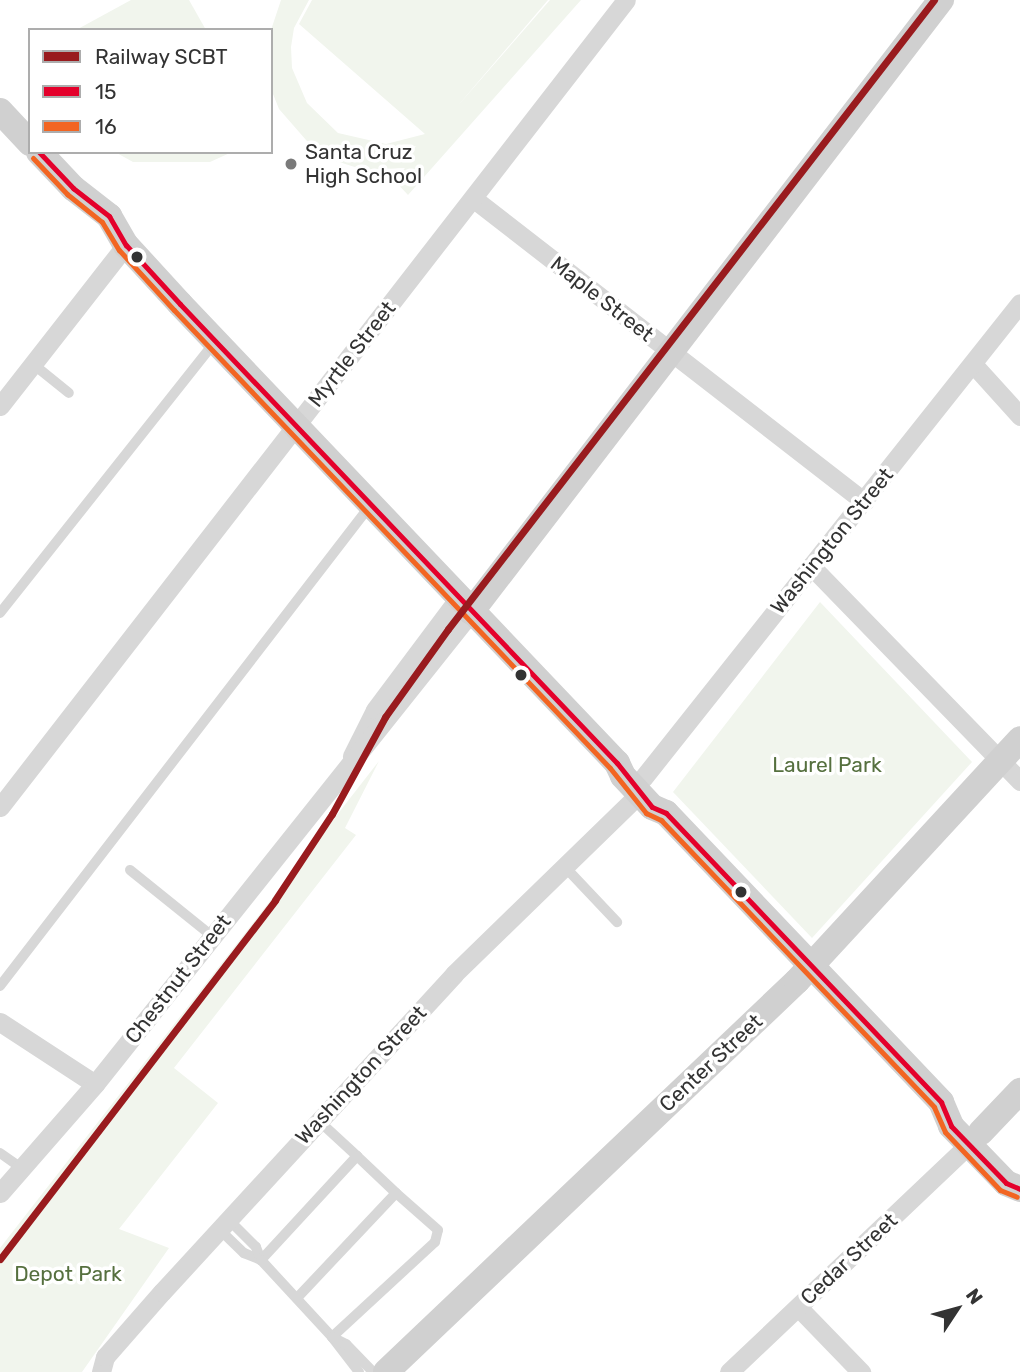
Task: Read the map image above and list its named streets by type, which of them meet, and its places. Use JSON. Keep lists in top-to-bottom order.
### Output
{
  "streets": {
    "main road": ["Chestnut Street", "Center Street", "Cedar Street"],
    "street": ["Maple Street", "Myrtle Street", "Washington Street"]
  },
  "crossings": [
    ["Maple Street", "Myrtle Street"],
    ["Maple Street", "Washington Street"],
    ["Maple Street", "Chestnut Street"]
  ],
  "parks": ["Laurel Park", "Depot Park"],
  "places": ["Santa Cruz High School"],
  "lines": ["rail line SCBT", "transit line 15", "transit line 16"],
  "legend": ["Railway SCBT", "15", "16"],
  "north": "top right"
}
